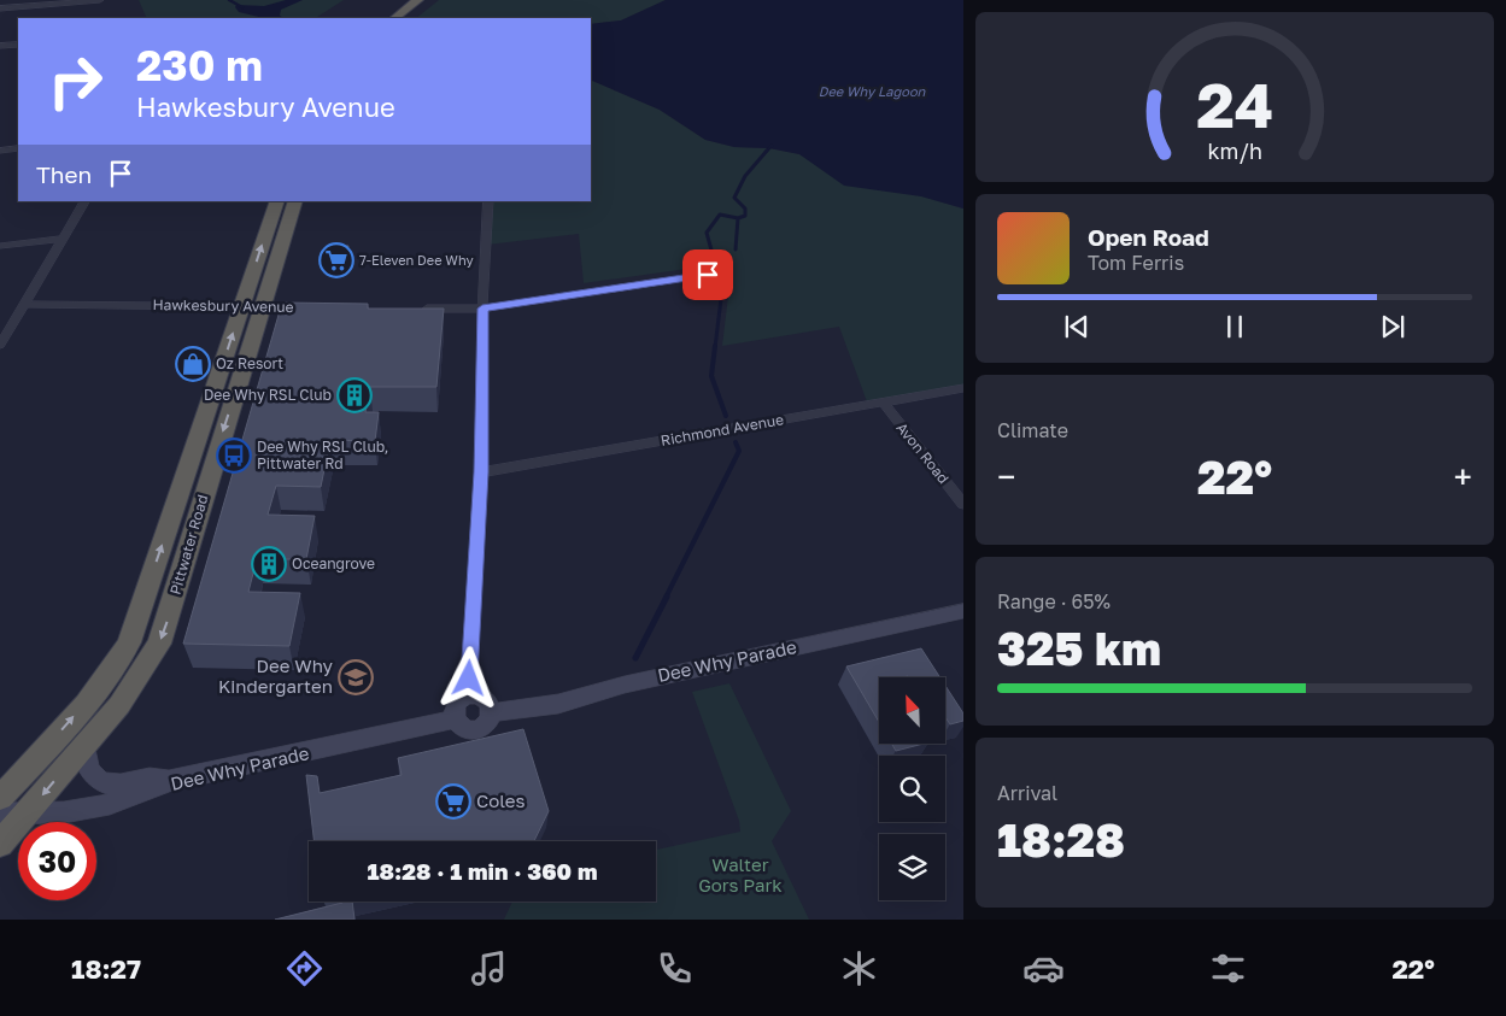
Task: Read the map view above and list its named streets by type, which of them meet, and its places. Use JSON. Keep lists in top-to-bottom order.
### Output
{
  "streets": {
    "highway": ["Pittwater Road"],
    "main road": ["Dee Why Parade"],
    "street": ["Hawkesbury Avenue", "Richmond Avenue", "Avon Road"]
  },
  "crossings": [
    ["Hawkesbury Avenue", "Pittwater Road"],
    ["Richmond Avenue", "Avon Road"],
    ["Pittwater Road", "Dee Why Parade"]
  ],
  "water": ["Dee Why Lagoon"],
  "parks": ["Walter Gors Park"],
  "places": {
    "supermarket": ["7-Eleven Dee Why", "Coles"],
    "shop": ["Oz Resort"],
    "building": ["Dee Why RSL Club", "Oceangrove"],
    "bus stop": ["Dee Why RSL Club, Pittwater Rd"],
    "school or university": ["Dee Why Kindergarten"]
  },
  "north": "top left",
  "page": {
    "turn": ["230 m", "Hawkesbury Avenue"],
    "then": "Then",
    "song": ["Open Road", "Tom Ferris"],
    "tile": [
      "Climate",
      ["Range · 65%", "325 km"],
      ["Arrival", "18:28"]
    ],
    "heat": ["−", "22°", "+"],
    "limit": "30",
    "trip": "18:28 · 1 min · 360 m",
    "tabs": ["18:27", "22°"],
    "gauge": ["24", "km/h"]
  }
}
